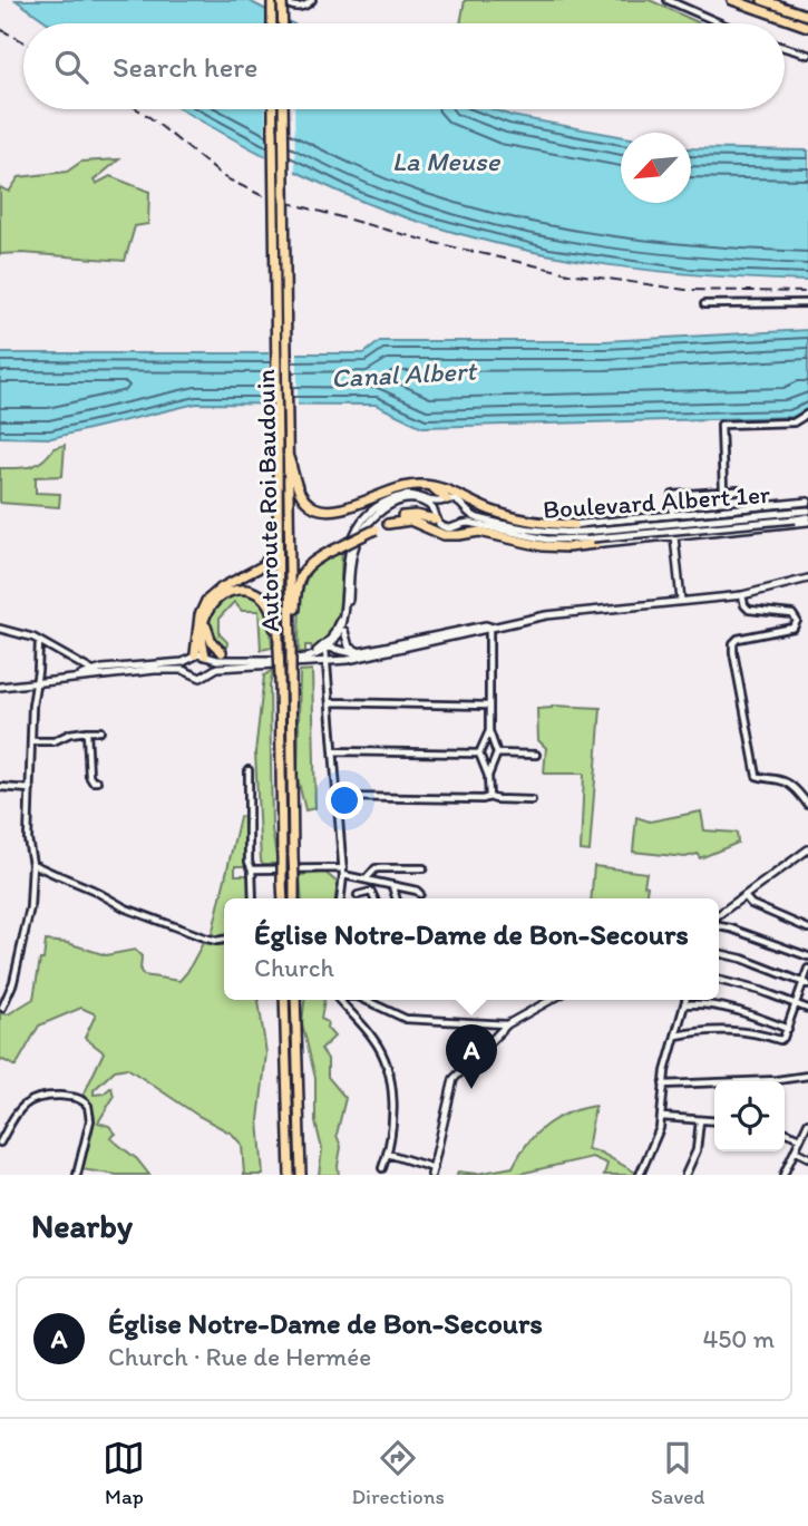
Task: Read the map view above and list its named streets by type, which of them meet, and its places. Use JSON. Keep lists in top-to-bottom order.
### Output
{
  "streets": {
    "highway": ["Autoroute Roi Baudouin"],
    "main road": ["Boulevard Albert 1er"]
  },
  "water": ["La Meuse", "Canal Albert"],
  "north": "bottom left",
  "page": {
    "search": "Search here",
    "popup": ["Église Notre-Dame de Bon-Secours", "Church"],
    "pins": "A",
    "heading": "Nearby",
    "list": [
      {
        "mark": "A",
        "name": "Église Notre-Dame de Bon-Secours",
        "note": "Church · Rue de Hermée",
        "value": "450 m"
      }
    ],
    "nav": ["Map", "Directions", "Saved"]
  }
}
